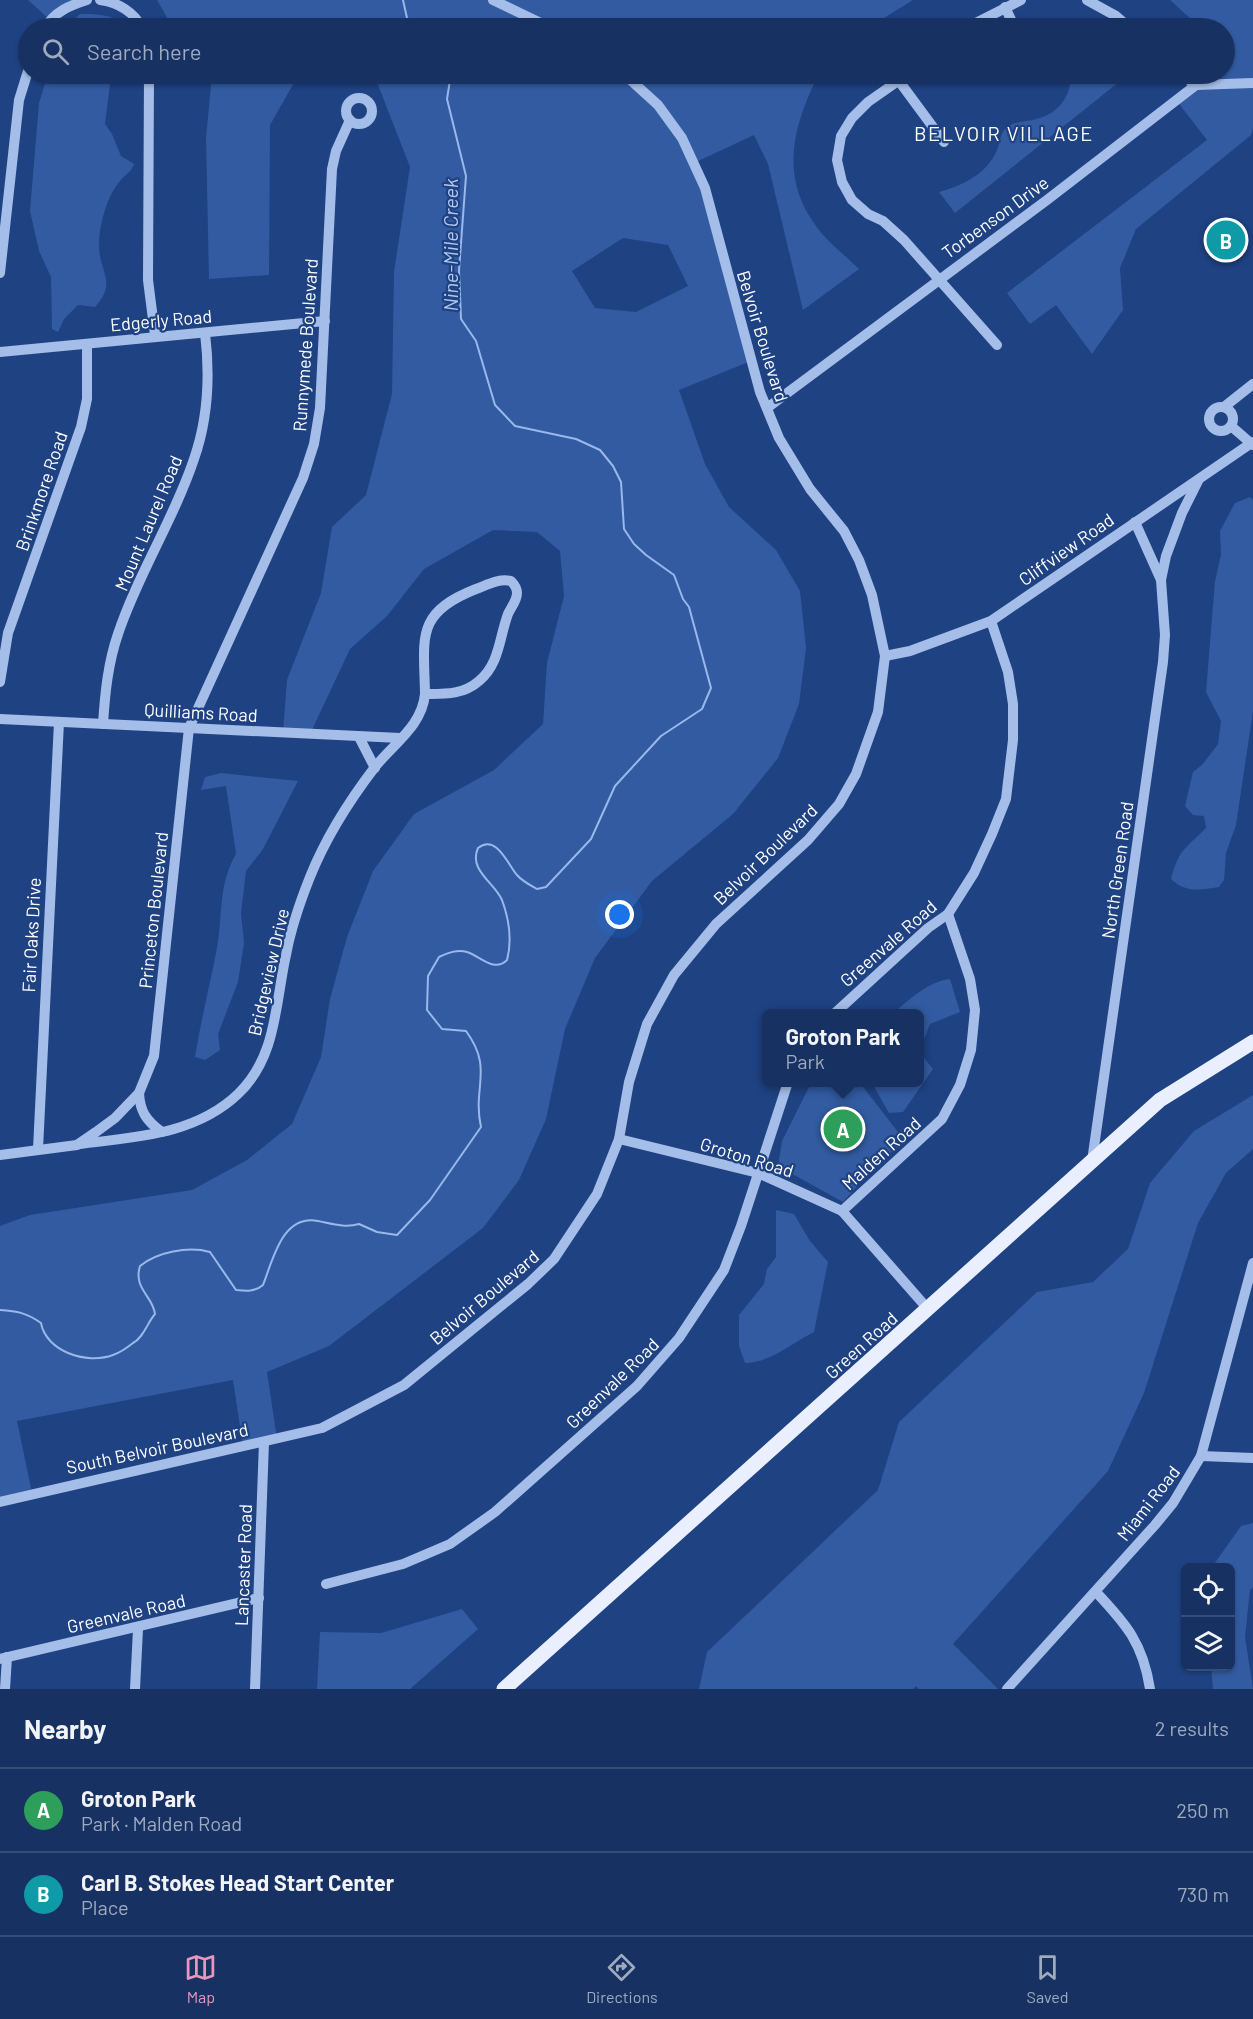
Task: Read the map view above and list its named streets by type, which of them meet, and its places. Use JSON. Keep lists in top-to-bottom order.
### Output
{
  "streets": {
    "main road": ["Green Road"],
    "street": [
      "Torbenson Drive",
      "Edgerly Road",
      "Belvoir Boulevard",
      "Runnymede Boulevard",
      "Brinkmore Road",
      "Mount Laurel Road",
      "Cliffview Road",
      "Quilliams Road",
      "North Green Road",
      "Princeton Boulevard",
      "Fair Oaks Drive",
      "Greenvale Road",
      "Bridgeview Drive",
      "Malden Road",
      "Groton Road",
      "South Belvoir Boulevard",
      "Miami Road",
      "Lancaster Road"
    ]
  },
  "crossings": [
    ["Torbenson Drive", "Belvoir Boulevard"],
    ["Edgerly Road", "Runnymede Boulevard"],
    ["Edgerly Road", "Brinkmore Road"],
    ["Edgerly Road", "Mount Laurel Road"],
    ["Belvoir Boulevard", "Cliffview Road"],
    ["Belvoir Boulevard", "Groton Road"],
    ["Belvoir Boulevard", "South Belvoir Boulevard"],
    ["Runnymede Boulevard", "Quilliams Road"],
    ["Runnymede Boulevard", "Princeton Boulevard"],
    ["Mount Laurel Road", "Quilliams Road"],
    ["Cliffview Road", "North Green Road"],
    ["Cliffview Road", "Greenvale Road"],
    ["Quilliams Road", "Princeton Boulevard"],
    ["Quilliams Road", "Fair Oaks Drive"],
    ["Quilliams Road", "Bridgeview Drive"],
    ["North Green Road", "Green Road"],
    ["Princeton Boulevard", "Fair Oaks Drive"],
    ["Princeton Boulevard", "Bridgeview Drive"],
    ["Greenvale Road", "Malden Road"],
    ["Greenvale Road", "Groton Road"],
    ["Greenvale Road", "Lancaster Road"],
    ["Malden Road", "Groton Road"],
    ["Groton Road", "Green Road"],
    ["South Belvoir Boulevard", "Lancaster Road"]
  ],
  "districts": ["BELVOIR VILLAGE"],
  "water": ["Nine-Mile Creek"],
  "page": {
    "search": "Search here",
    "pins": ["B", "A"],
    "popup": ["Groton Park", "Park"],
    "heading": ["Nearby", "2 results"],
    "list": [
      {
        "mark": "A",
        "name": "Groton Park",
        "note": "Park · Malden Road",
        "value": "250 m"
      },
      {
        "mark": "B",
        "name": "Carl B. Stokes Head Start Center",
        "note": "Place",
        "value": "730 m"
      }
    ],
    "nav": ["Map", "Directions", "Saved"]
  }
}
